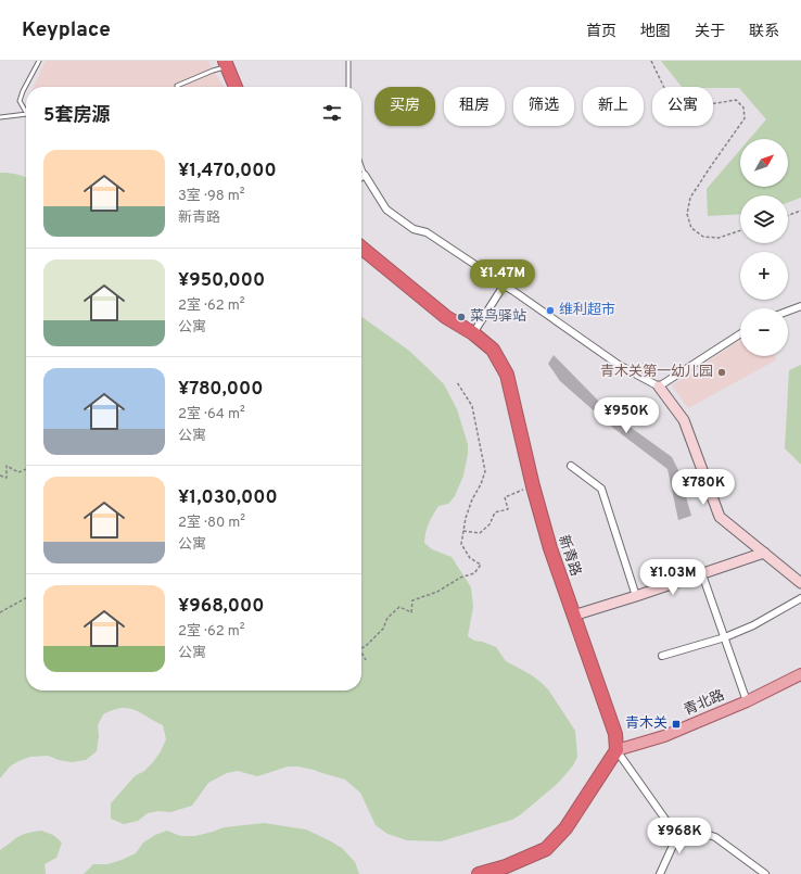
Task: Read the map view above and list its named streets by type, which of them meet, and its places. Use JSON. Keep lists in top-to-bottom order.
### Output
{
  "streets": {
    "highway": ["新青路"],
    "main road": ["青北路"]
  },
  "crossings": [
    ["新青路", "青北路"]
  ],
  "places": {
    "other": ["维利超市", "菜鸟驿站", "青木关第一幼儿园"],
    "transit": ["青木关"]
  },
  "north": "top right",
  "page": {
    "header": "Keyplace",
    "nav": [
      "首页",
      "地图",
      "关于",
      "联系"
    ],
    "chip": [
      "买房",
      "租房",
      "筛选",
      "新上",
      "公寓"
    ],
    "heading": "5套房源",
    "map_buttons": ["+", "−"],
    "list": [
      {
        "name": "¥1,470,000",
        "note": "3室 · 98 m² · 新青路"
      },
      {
        "name": "¥950,000",
        "note": "2室 · 62 m² · 公寓"
      },
      {
        "name": "¥780,000",
        "note": "2室 · 64 m² · 公寓"
      },
      {
        "name": "¥1,030,000",
        "note": "2室 · 80 m² · 公寓"
      },
      {
        "name": "¥968,000",
        "note": "2室 · 62 m² · 公寓"
      }
    ],
    "price": [
      "¥1.47M",
      "¥950K",
      "¥780K",
      "¥1.03M",
      "¥968K"
    ]
  }
}
